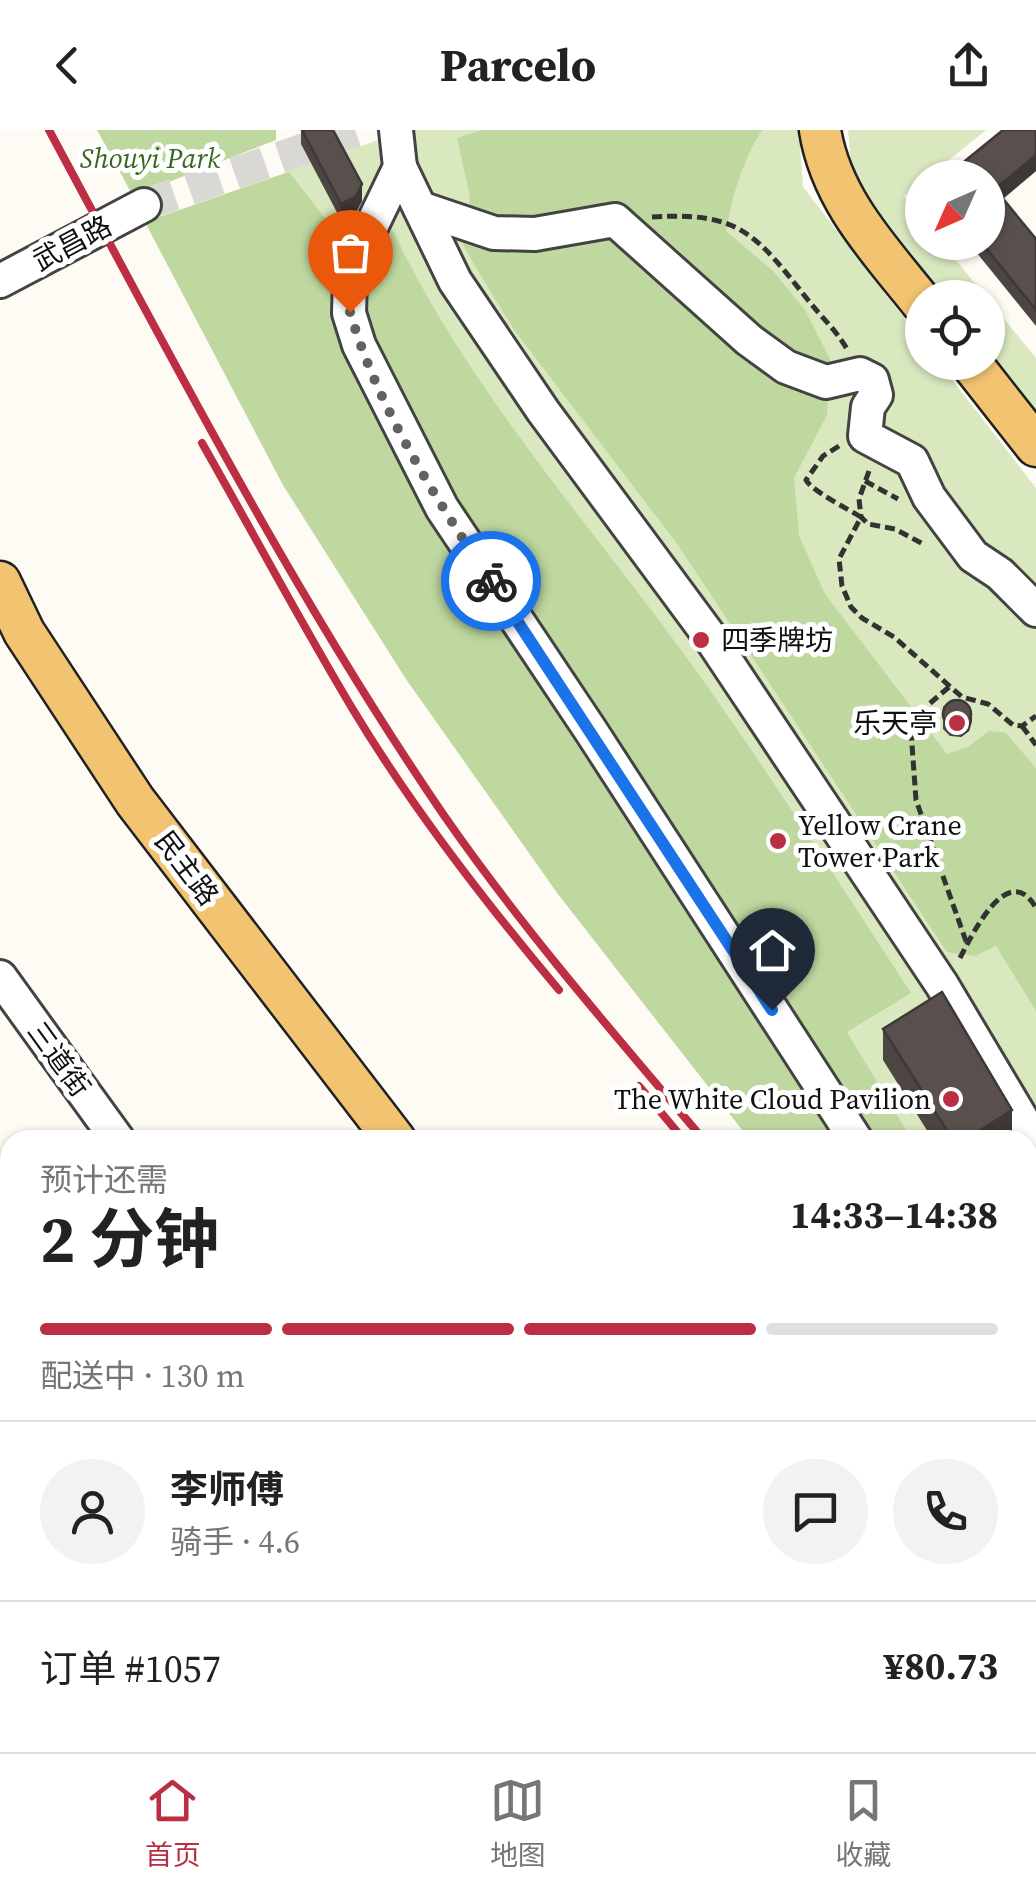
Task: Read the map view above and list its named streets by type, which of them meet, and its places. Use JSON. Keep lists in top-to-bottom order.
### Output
{
  "streets": {
    "main road": ["民主路"],
    "street": ["武昌路", "三道街"]
  },
  "parks": ["Shouyi Park"],
  "places": [
    "四季牌坊",
    "乐天亭",
    "Yellow Crane Tower Park",
    "The White Cloud Pavilion"
  ],
  "north": "bottom left",
  "page": {
    "header": "Parcelo",
    "heading": ["2 分钟", "预计还需", "14:33–14:38"],
    "panel": [
      "李师傅",
      "骑手 · 4.6",
      "订单 #1057",
      "¥80.73"
    ],
    "bar": "配送中 · 130 m",
    "tabs": ["首页", "地图", "收藏"]
  }
}
